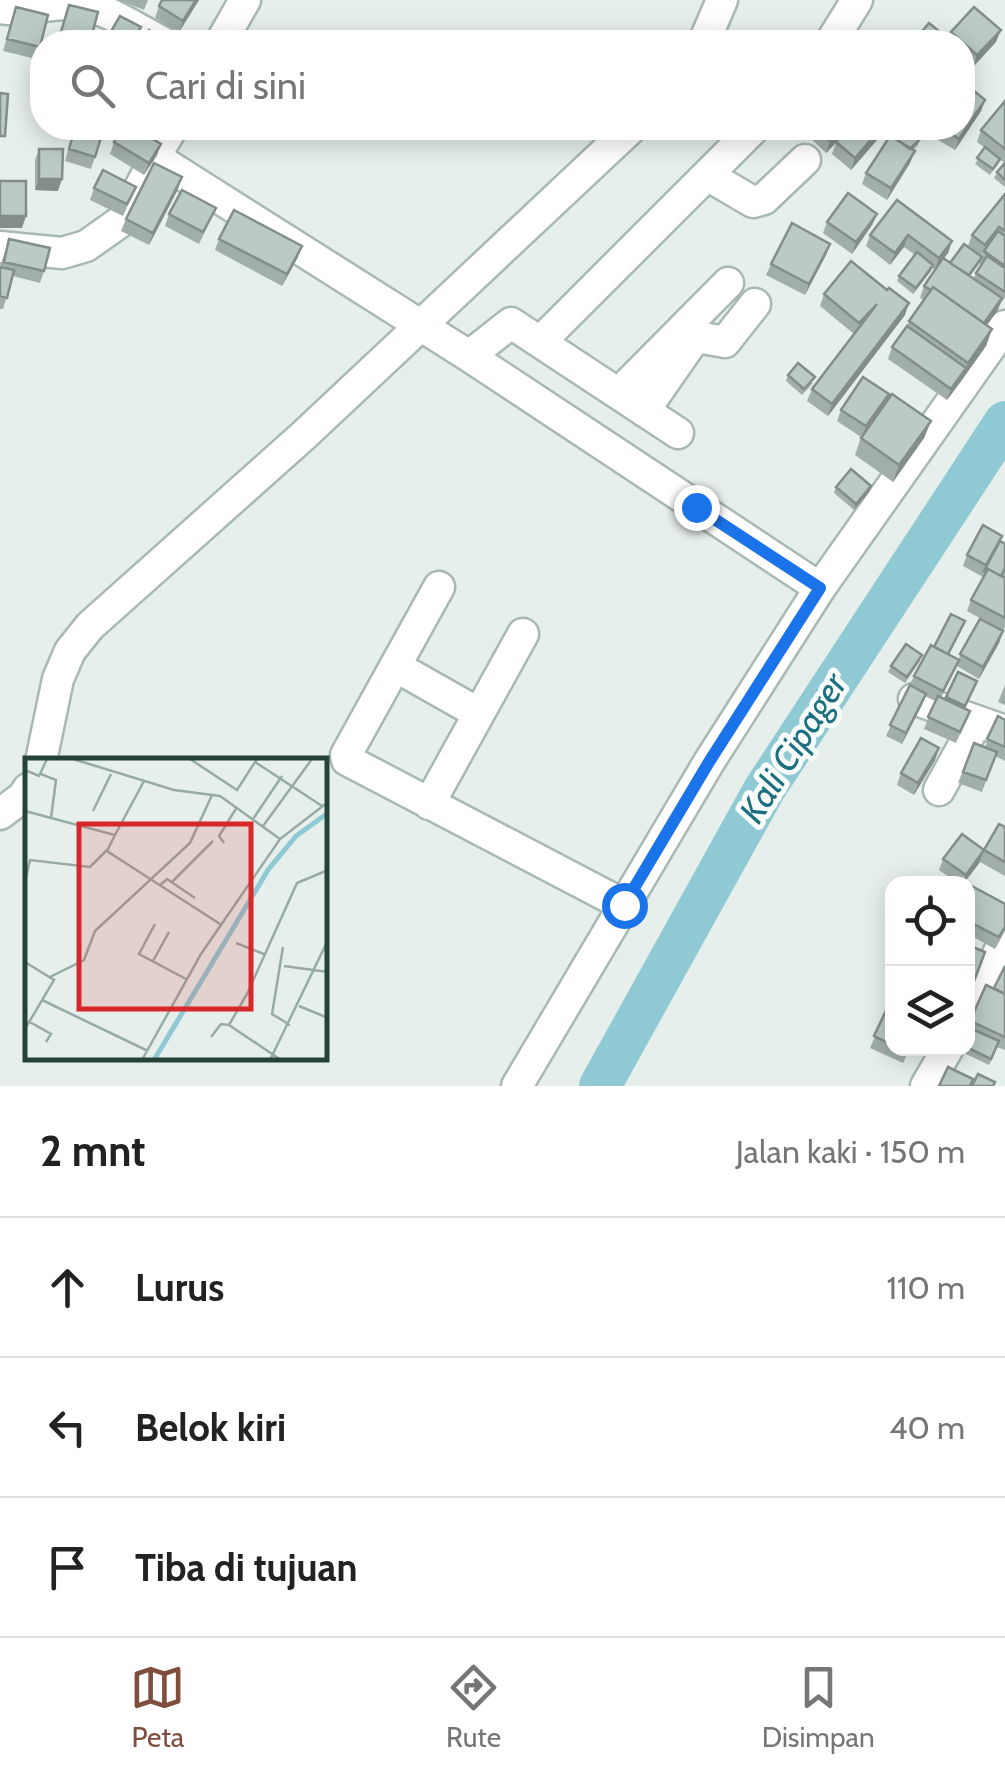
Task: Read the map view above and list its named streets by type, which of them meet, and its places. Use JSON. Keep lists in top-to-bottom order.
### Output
{
  "water": ["Kali Cipager"],
  "page": {
    "search": "Cari di sini",
    "heading": ["2 mnt", "Jalan kaki · 150 m"],
    "list": [
      ["Lurus", "110 m"],
      ["Belok kiri", "40 m"],
      "Tiba di tujuan"
    ],
    "nav": ["Peta", "Rute", "Disimpan"]
  }
}
